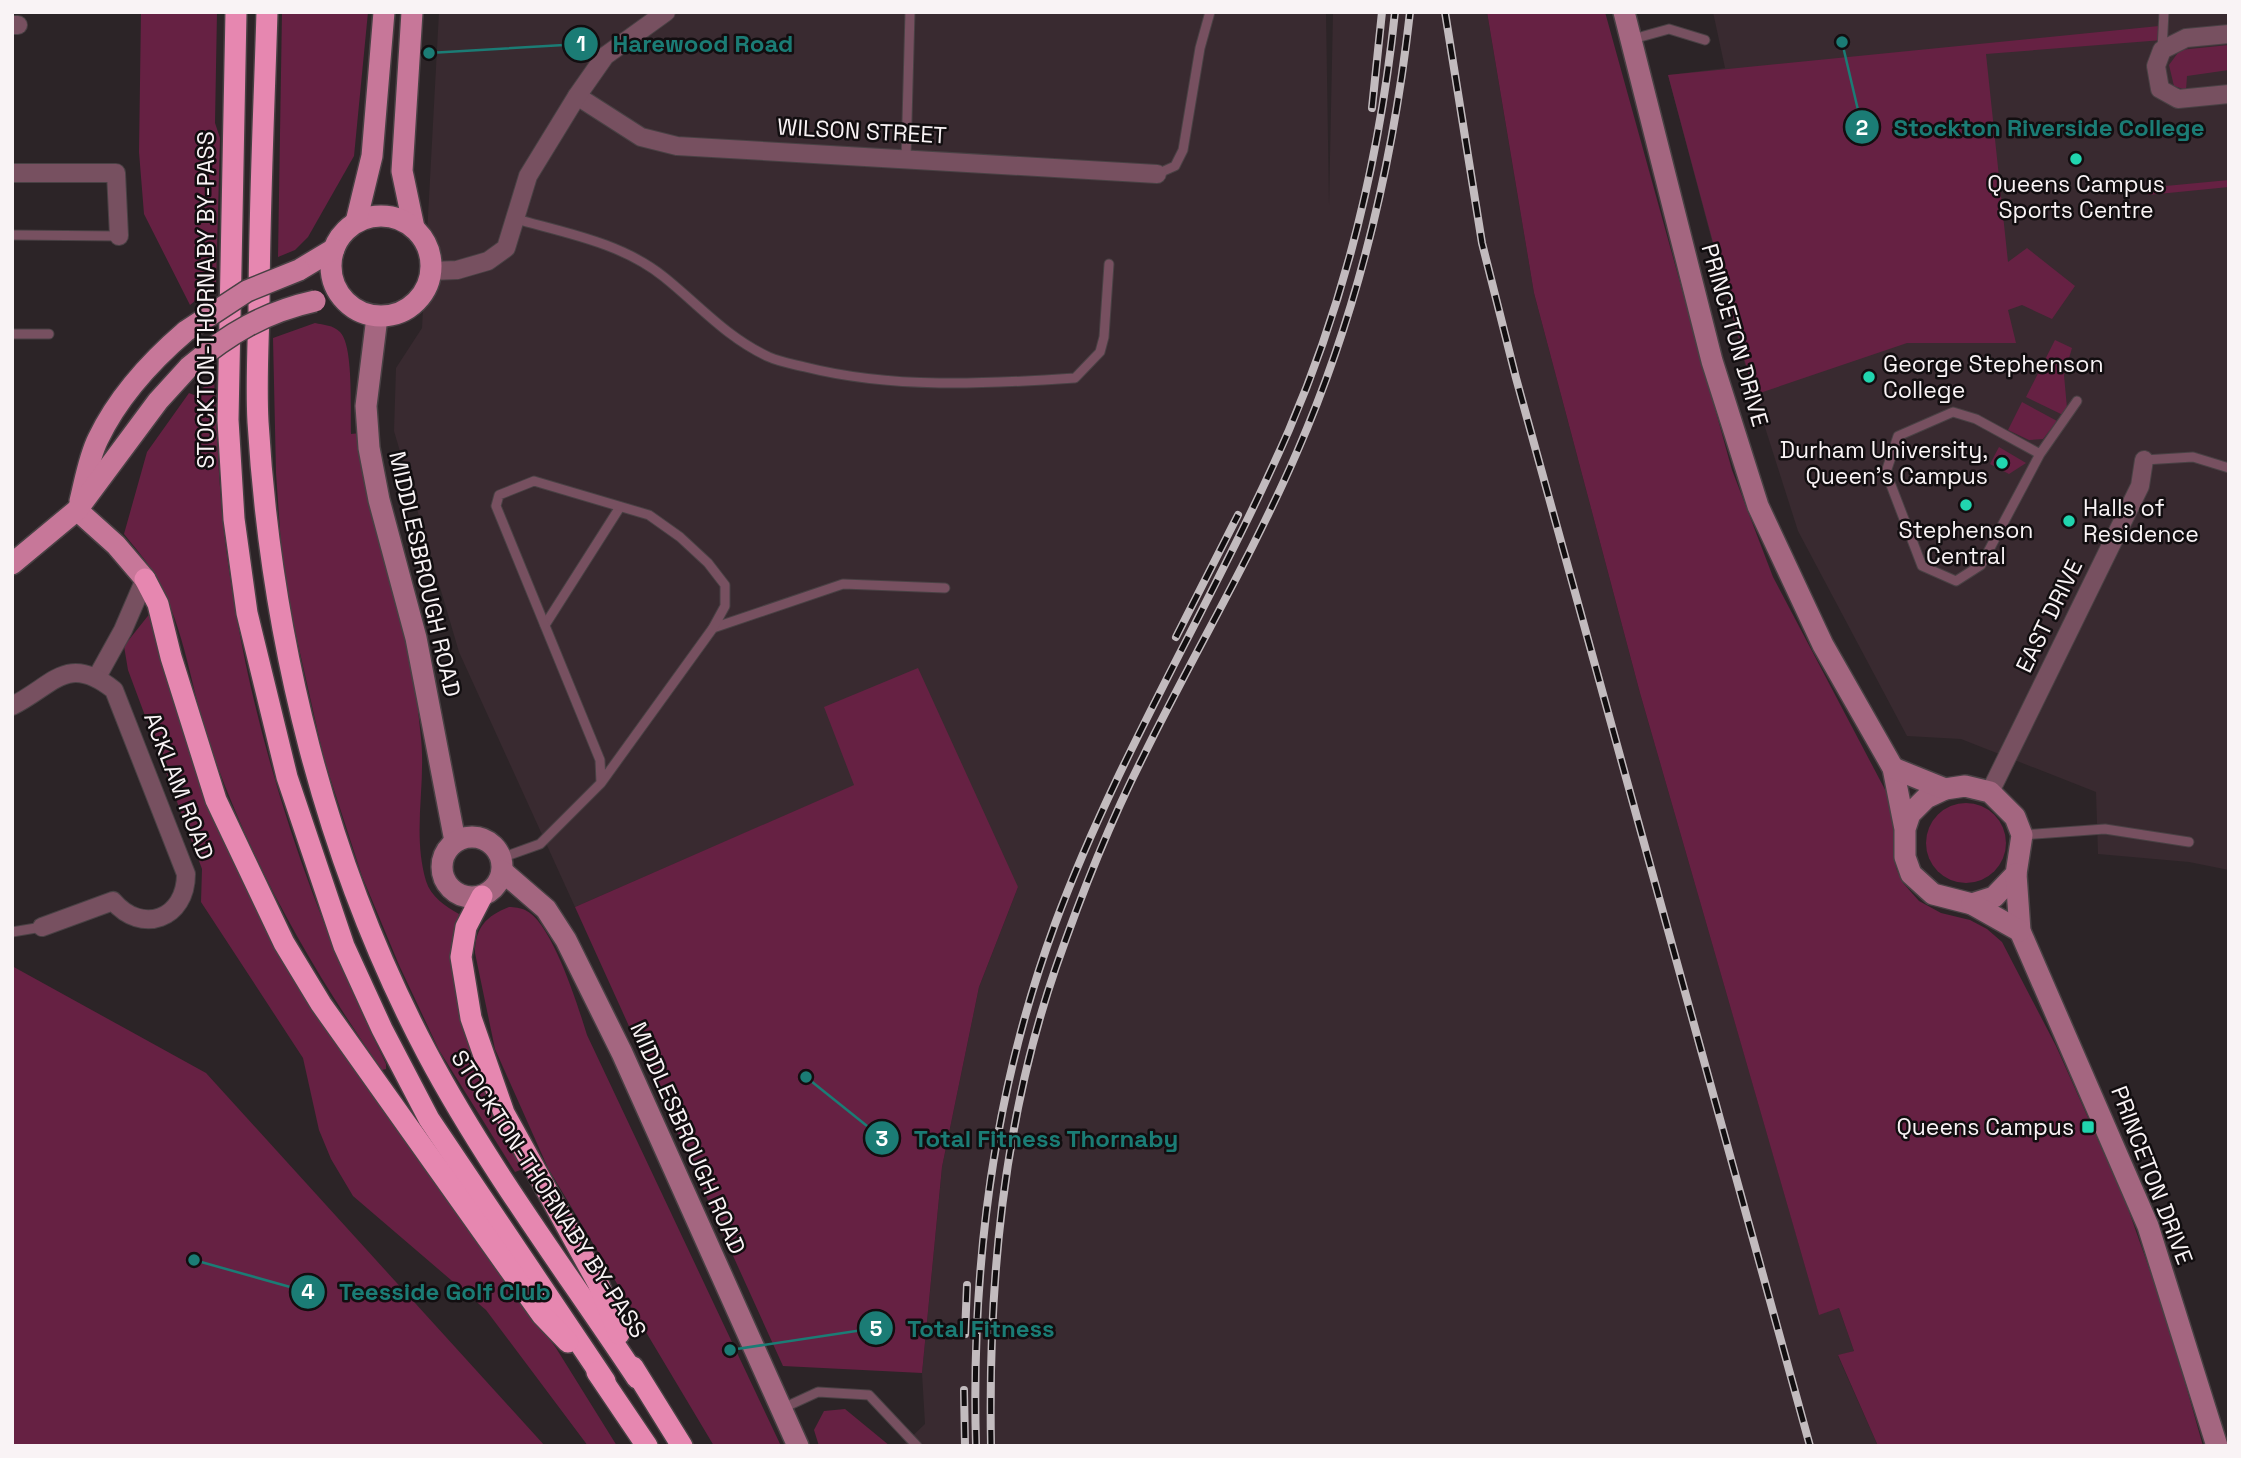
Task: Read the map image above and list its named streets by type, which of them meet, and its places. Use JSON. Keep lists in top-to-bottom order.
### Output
{
  "streets": {
    "highway": ["STOCKTON-THORNABY BY-PASS"],
    "street": [
      "WILSON STREET",
      "PRINCETON DRIVE",
      "MIDDLESBROUGH ROAD",
      "EAST DRIVE",
      "ACKLAM ROAD"
    ]
  },
  "crossings": [
    ["PRINCETON DRIVE", "EAST DRIVE"]
  ],
  "places": {
    "other": [
      "Stockton Riverside College",
      "Harewood Road",
      "Queens Campus Sports Centre",
      "George Stephenson College",
      "Durham University, Queen's Campus",
      "Stephenson Central",
      "Halls of Residence",
      "Total Fitness Thornaby",
      "Teesside Golf Club",
      "Total Fitness"
    ],
    "transit": ["Queens Campus"]
  }
}
